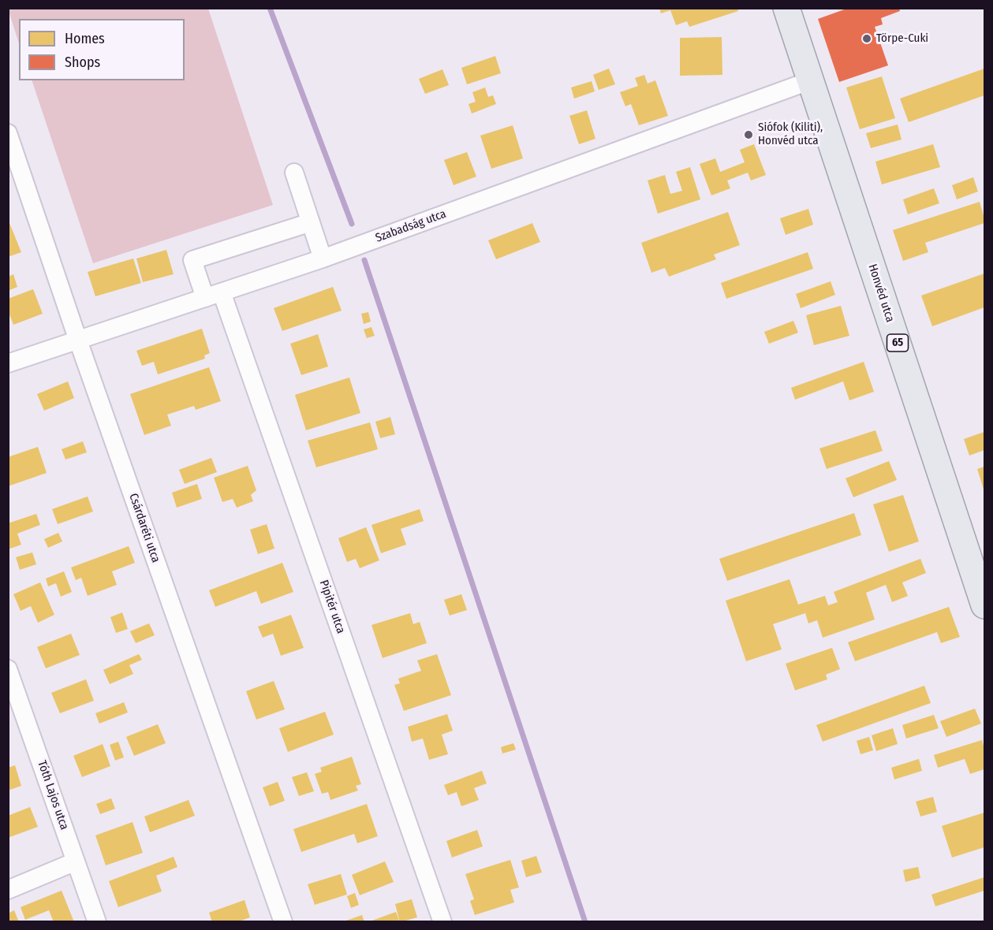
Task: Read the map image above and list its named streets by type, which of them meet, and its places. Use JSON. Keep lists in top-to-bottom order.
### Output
{
  "streets": {
    "main road": ["Honvéd utca", "65"],
    "street": [
      "Szabadság utca",
      "Csárdaréti utca",
      "Pipitér utca",
      "Tóth Lajos utca"
    ]
  },
  "crossings": [
    ["Szabadság utca", "Honvéd utca"],
    ["Szabadság utca", "Csárdaréti utca"],
    ["Szabadság utca", "Pipitér utca"]
  ],
  "places": ["Törpe-Cuki", "Siófok (Kiliti), Honvéd utca"],
  "legend": ["Homes", "Shops"]
}
